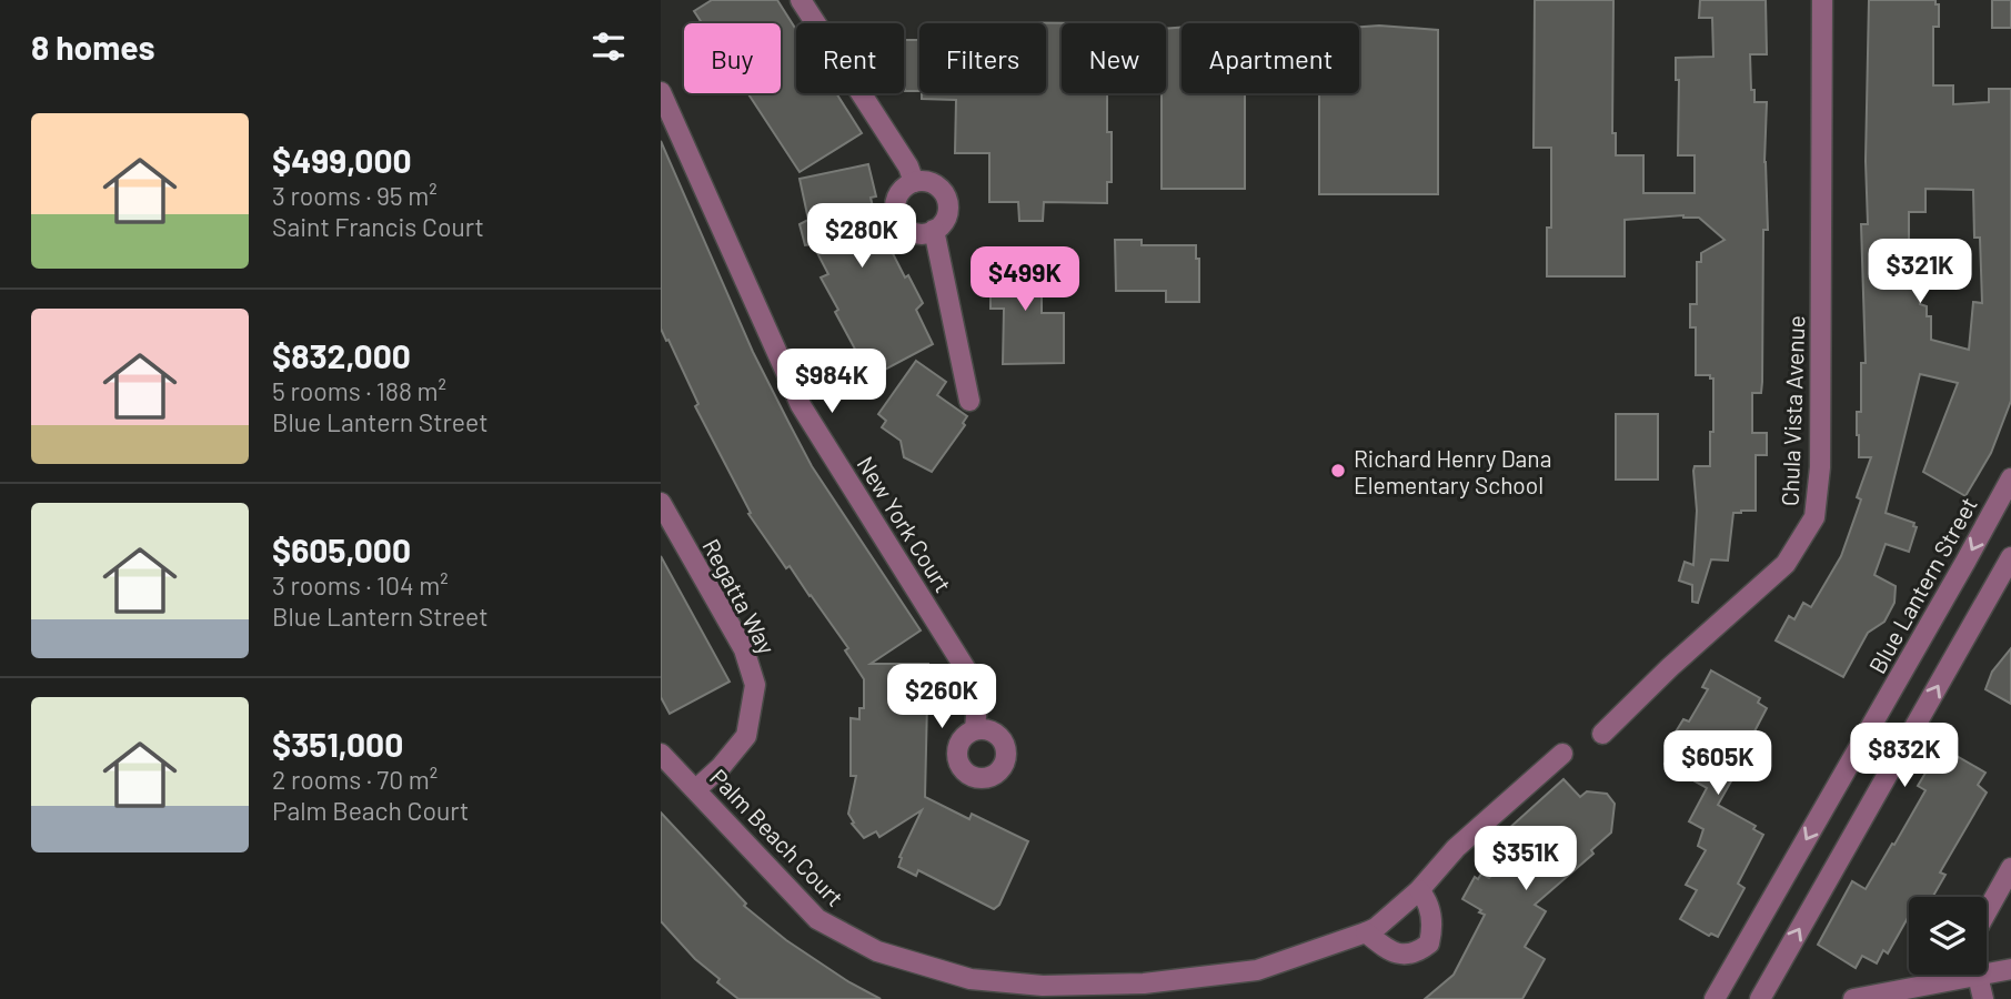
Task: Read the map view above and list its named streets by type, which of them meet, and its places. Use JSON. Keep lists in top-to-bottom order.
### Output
{
  "streets": {
    "street": [
      "Chula Vista Avenue",
      "New York Court",
      "Blue Lantern Street",
      "Regatta Way",
      "Palm Beach Court"
    ]
  },
  "crossings": [
    ["Regatta Way", "Palm Beach Court"]
  ],
  "places": ["Richard Henry Dana Elementary School"],
  "page": {
    "heading": "8 homes",
    "chip": [
      "Buy",
      "Rent",
      "Filters",
      "New",
      "Apartment"
    ],
    "list": [
      {
        "name": "$499,000",
        "note": "3 rooms · 95 m² · Saint Francis Court"
      },
      {
        "name": "$832,000",
        "note": "5 rooms · 188 m² · Blue Lantern Street"
      },
      {
        "name": "$605,000",
        "note": "3 rooms · 104 m² · Blue Lantern Street"
      },
      {
        "name": "$351,000",
        "note": "2 rooms · 70 m² · Palm Beach Court"
      }
    ],
    "price": [
      "$280K",
      "$321K",
      "$499K",
      "$984K",
      "$260K",
      "$832K",
      "$605K",
      "$351K"
    ]
  }
}
